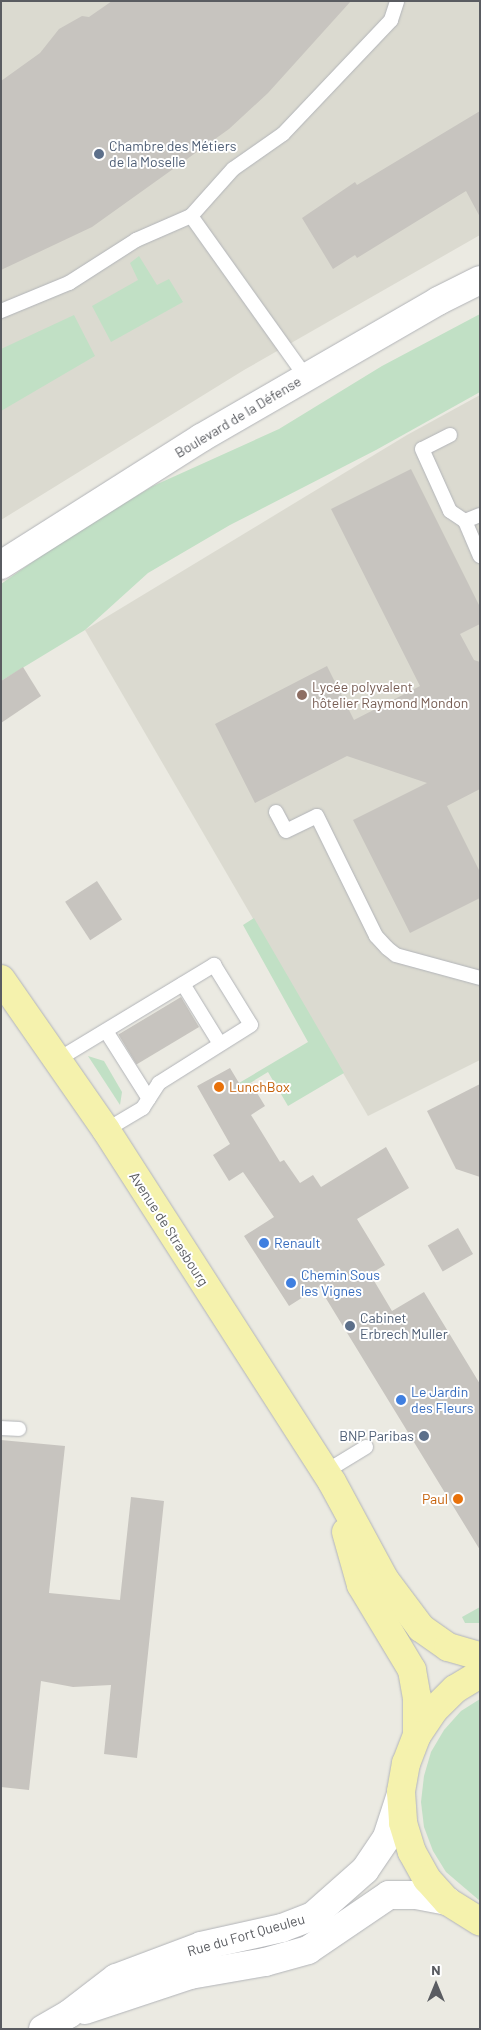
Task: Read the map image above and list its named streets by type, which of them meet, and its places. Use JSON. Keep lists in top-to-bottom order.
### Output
{
  "streets": {
    "main road": ["Avenue de Strasbourg"],
    "street": ["Boulevard de la Défense", "Rue du Fort Queuleu"]
  },
  "places": [
    "Chambre des Métiers de la Moselle",
    "Lycée polyvalent hôtelier Raymond Mondon",
    "LunchBox",
    "Renault",
    "Chemin Sous les Vignes",
    "Cabinet Erbrech Muller",
    "Le Jardin des Fleurs",
    "BNP Paribas",
    "Paul"
  ],
  "north": "top"
}
